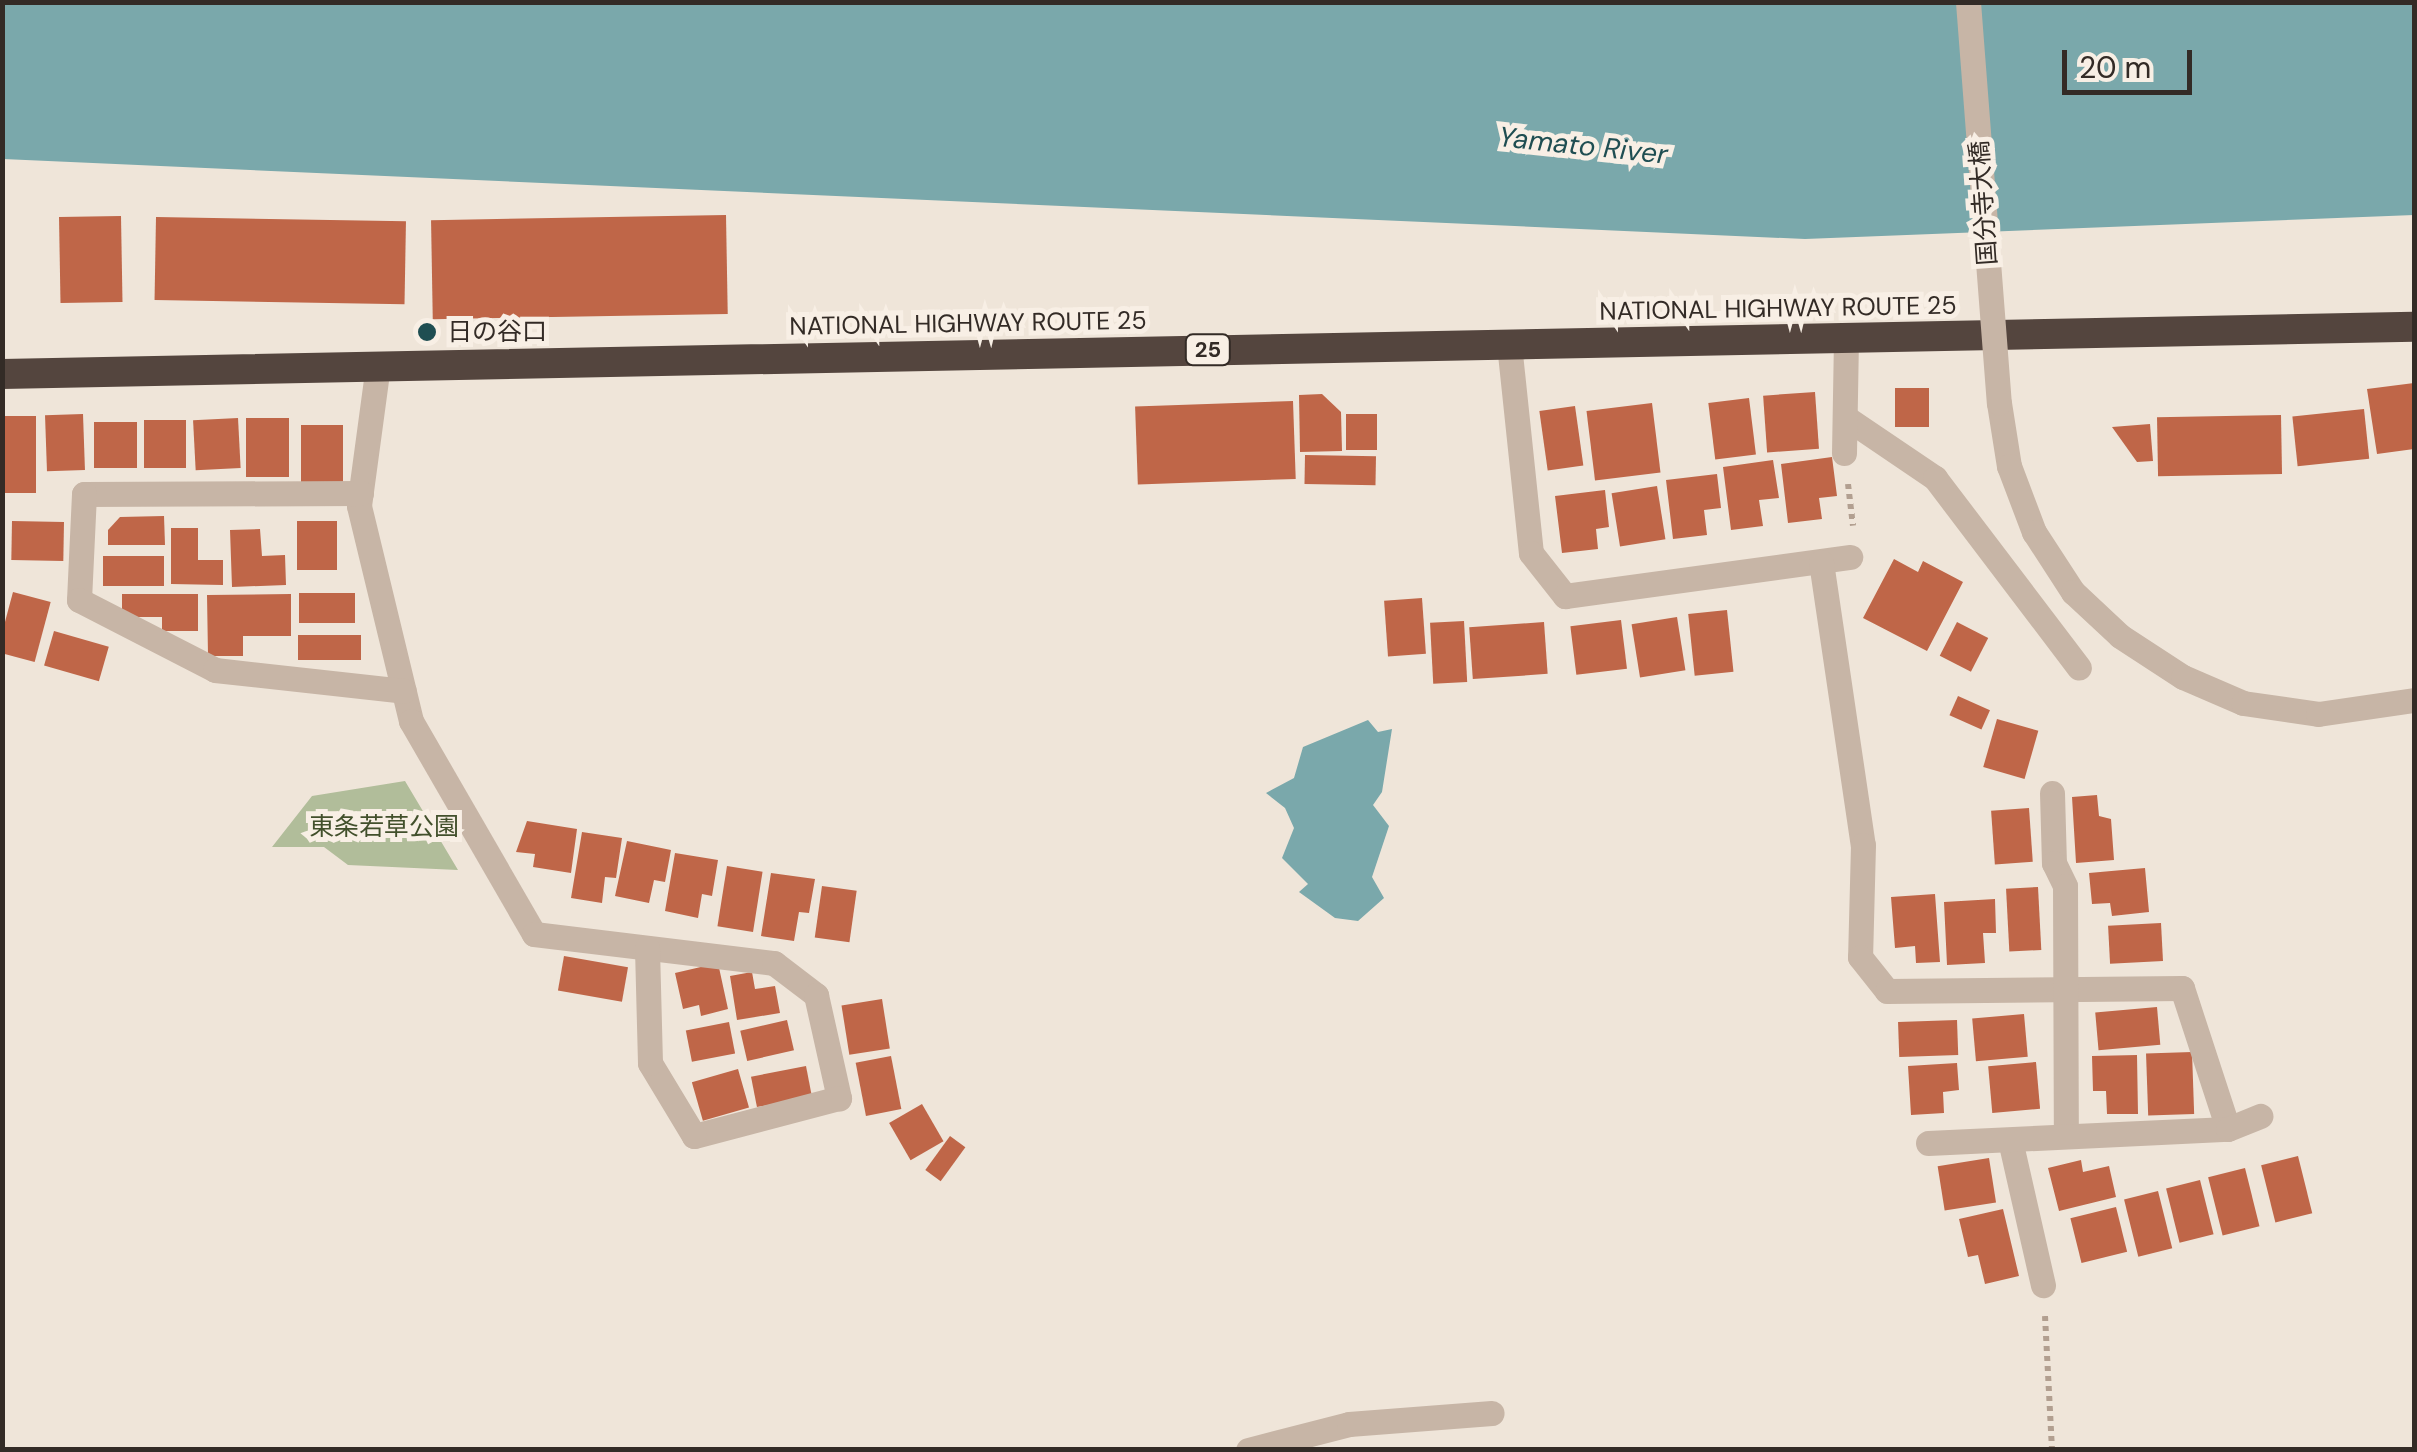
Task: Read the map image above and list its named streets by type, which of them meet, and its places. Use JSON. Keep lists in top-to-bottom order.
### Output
{
  "streets": {
    "highway": ["NATIONAL HIGHWAY ROUTE 25", "25"],
    "street": ["国分寺大橋"]
  },
  "water": ["Yamato River"],
  "parks": ["東条若草公園"],
  "places": ["日の谷口"],
  "scale_bar": "20 m"
}
